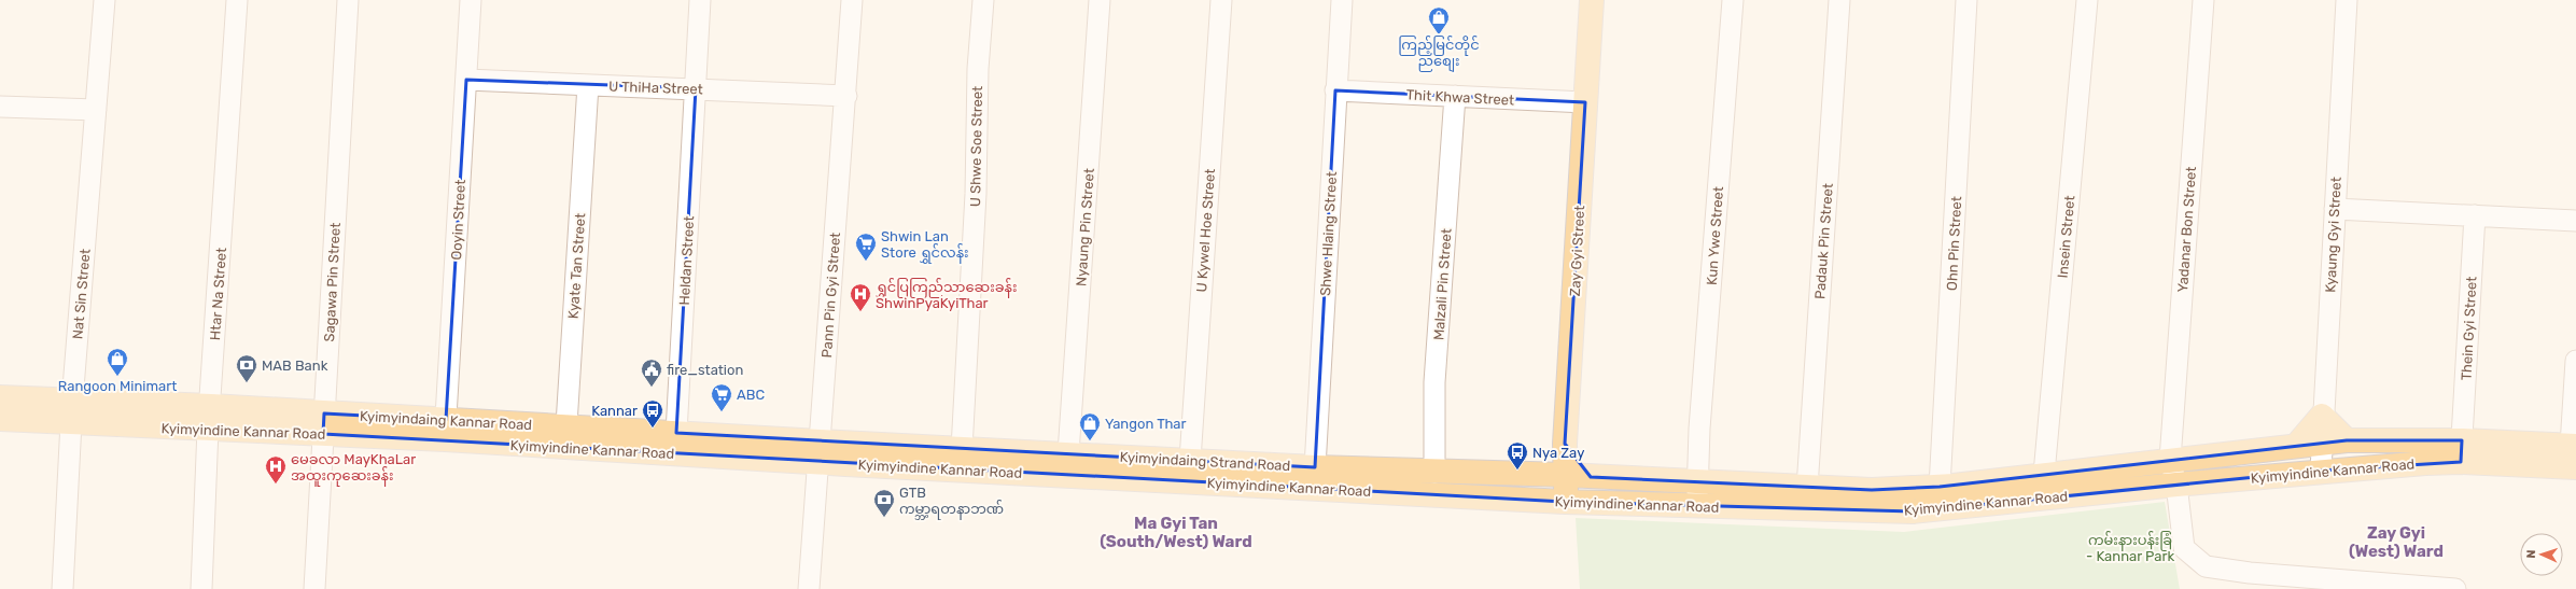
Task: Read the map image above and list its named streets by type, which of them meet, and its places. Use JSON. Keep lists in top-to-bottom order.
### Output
{
  "streets": {
    "main road": [
      "Zay Gyi Street",
      "Kyimyindaing Kannar Road",
      "Kyimyindine Kannar Road",
      "Kyimyindaing Strand Road"
    ],
    "street": [
      "U ThiHa Street",
      "Thit Khwa Street",
      "U Shwe Soe Street",
      "Ooyin Street",
      "Nyaung Pin Street",
      "Yadanar Bon Street",
      "U Kywel Hoe Street",
      "Shwe Hlaing Street",
      "Kyaung Gyi Street",
      "Kun Ywe Street",
      "Insein Street",
      "Padauk Pin Street",
      "Ohn Pin Street",
      "Heldan Street",
      "Kyate Tan Street",
      "Sagawa Pin Street",
      "Malzali Pin Street",
      "Nat Sin Street",
      "Htar Na Street",
      "Pann Pin Gyi Street",
      "Thein Gyi Street"
    ]
  },
  "crossings": [
    ["U ThiHa Street", "Ooyin Street"],
    ["U ThiHa Street", "Heldan Street"],
    ["U ThiHa Street", "Kyate Tan Street"],
    ["U ThiHa Street", "Pann Pin Gyi Street"],
    ["Thit Khwa Street", "Shwe Hlaing Street"],
    ["Thit Khwa Street", "Zay Gyi Street"],
    ["Thit Khwa Street", "Malzali Pin Street"],
    ["U Shwe Soe Street", "Kyimyindaing Strand Road"],
    ["Ooyin Street", "Kyimyindaing Kannar Road"],
    ["Ooyin Street", "Kyimyindine Kannar Road"],
    ["Nyaung Pin Street", "Kyimyindaing Strand Road"],
    ["Yadanar Bon Street", "Kyimyindine Kannar Road"],
    ["U Kywel Hoe Street", "Kyimyindine Kannar Road"],
    ["U Kywel Hoe Street", "Kyimyindaing Strand Road"],
    ["Shwe Hlaing Street", "Kyimyindaing Strand Road"],
    ["Kyaung Gyi Street", "Kyimyindine Kannar Road"],
    ["Kun Ywe Street", "Kyimyindine Kannar Road"],
    ["Insein Street", "Kyimyindine Kannar Road"],
    ["Padauk Pin Street", "Kyimyindine Kannar Road"],
    ["Ohn Pin Street", "Kyimyindine Kannar Road"],
    ["Zay Gyi Street", "Kyimyindine Kannar Road"],
    ["Zay Gyi Street", "Kyimyindaing Strand Road"],
    ["Heldan Street", "Kyimyindaing Kannar Road"],
    ["Kyate Tan Street", "Kyimyindaing Kannar Road"],
    ["Kyate Tan Street", "Kyimyindine Kannar Road"],
    ["Sagawa Pin Street", "Kyimyindine Kannar Road"],
    ["Malzali Pin Street", "Kyimyindaing Strand Road"],
    ["Nat Sin Street", "Kyimyindine Kannar Road"],
    ["Htar Na Street", "Kyimyindine Kannar Road"],
    ["Pann Pin Gyi Street", "Kyimyindaing Kannar Road"],
    ["Pann Pin Gyi Street", "Kyimyindine Kannar Road"],
    ["Pann Pin Gyi Street", "Kyimyindaing Strand Road"],
    ["Thein Gyi Street", "Kyimyindine Kannar Road"],
    ["Kyimyindaing Kannar Road", "Kyimyindine Kannar Road"],
    ["Kyimyindaing Kannar Road", "Kyimyindaing Strand Road"],
    ["Kyimyindine Kannar Road", "Kyimyindaing Strand Road"]
  ],
  "districts": ["Ma Gyi Tan (South/West) Ward", "Zay Gyi (West) Ward"],
  "parks": ["ကမ်းနားပန်းခြံ - Kannar Park"],
  "places": {
    "shop": ["ကြည့်မြင်တိုင် ညစျေး", "Rangoon Minimart", "Yangon Thar"],
    "supermarket": ["Shwin Lan Store ရွှင်လန်း", "ABC"],
    "hospital": ["ရွှင်ပြကြည်သာဆေးခန်း ShwinPyaKyiThar", "မေခလာ MayKhaLar အထူးကုဆေးခန်း"],
    "bank": ["MAB Bank", "GTB ကမ္ဘာ့ရတနာဘဏ်"],
    "public building": ["fire_station"],
    "bus stop": ["Kannar", "Nya Zay"]
  },
  "north": "left"
}
